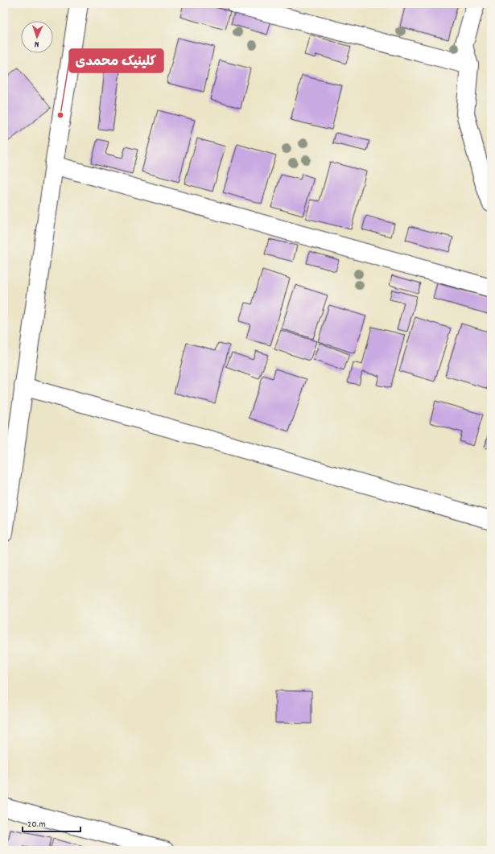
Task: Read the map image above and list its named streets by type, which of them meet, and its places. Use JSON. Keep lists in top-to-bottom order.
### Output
{
  "places": ["کلینیک محمدی"],
  "scale_bar": "20 m",
  "north": "bottom"
}
